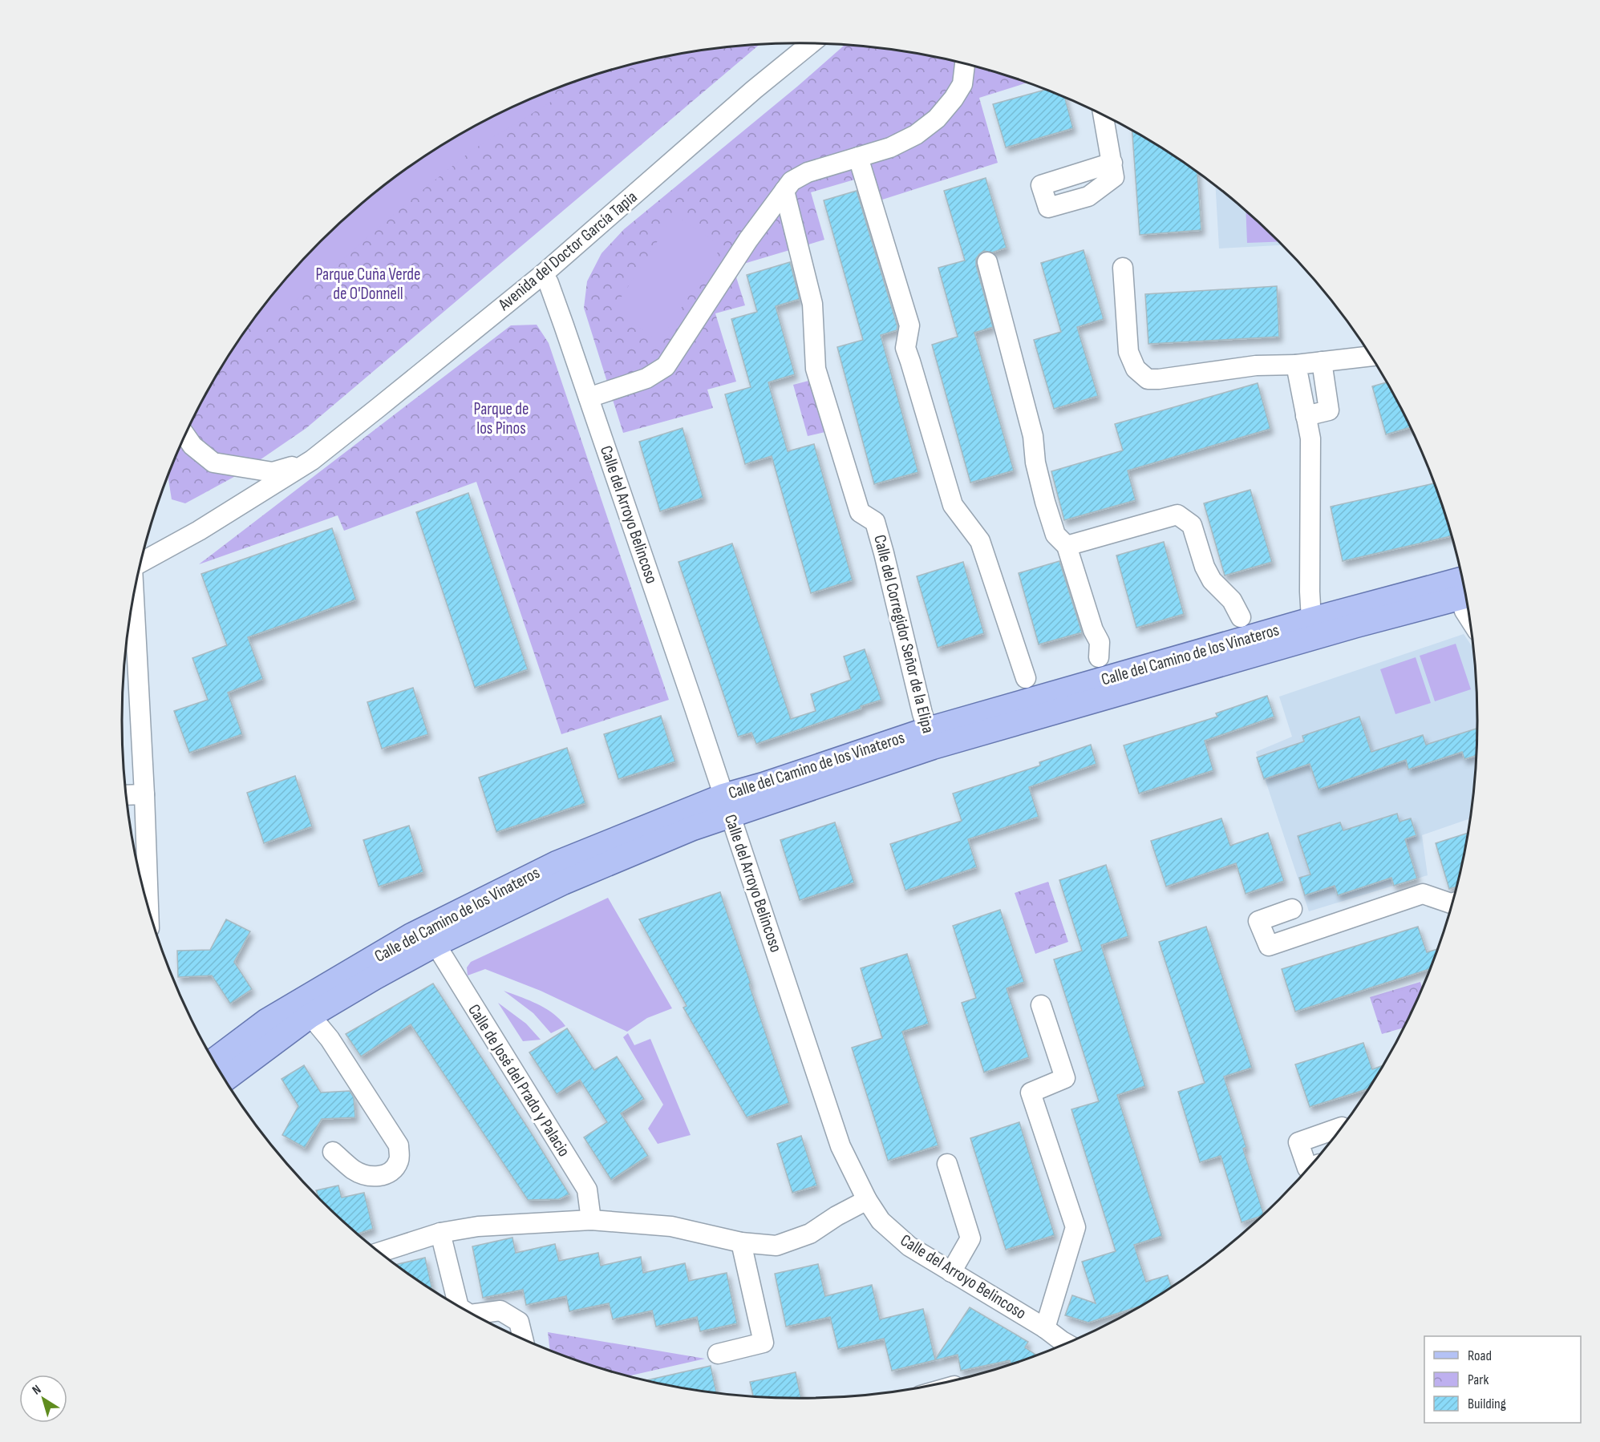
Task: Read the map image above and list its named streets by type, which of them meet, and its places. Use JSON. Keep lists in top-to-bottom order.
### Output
{
  "streets": {
    "main road": ["Calle del Camino de los Vinateros"],
    "street": [
      "Avenida del Doctor García Tapia",
      "Calle del Arroyo Belincoso",
      "Calle del Corregidor Señor de la Elipa",
      "Calle de José del Prado y Palacio"
    ]
  },
  "crossings": [
    ["Avenida del Doctor García Tapia", "Calle del Arroyo Belincoso"],
    ["Calle del Arroyo Belincoso", "Calle del Camino de los Vinateros"],
    ["Calle del Corregidor Señor de la Elipa", "Calle del Camino de los Vinateros"],
    ["Calle del Camino de los Vinateros", "Calle de José del Prado y Palacio"]
  ],
  "parks": ["Parque Cuña Verde de O'Donnell", "Parque de los Pinos"],
  "legend": ["Road", "Park", "Building"],
  "north": "top left"
}
